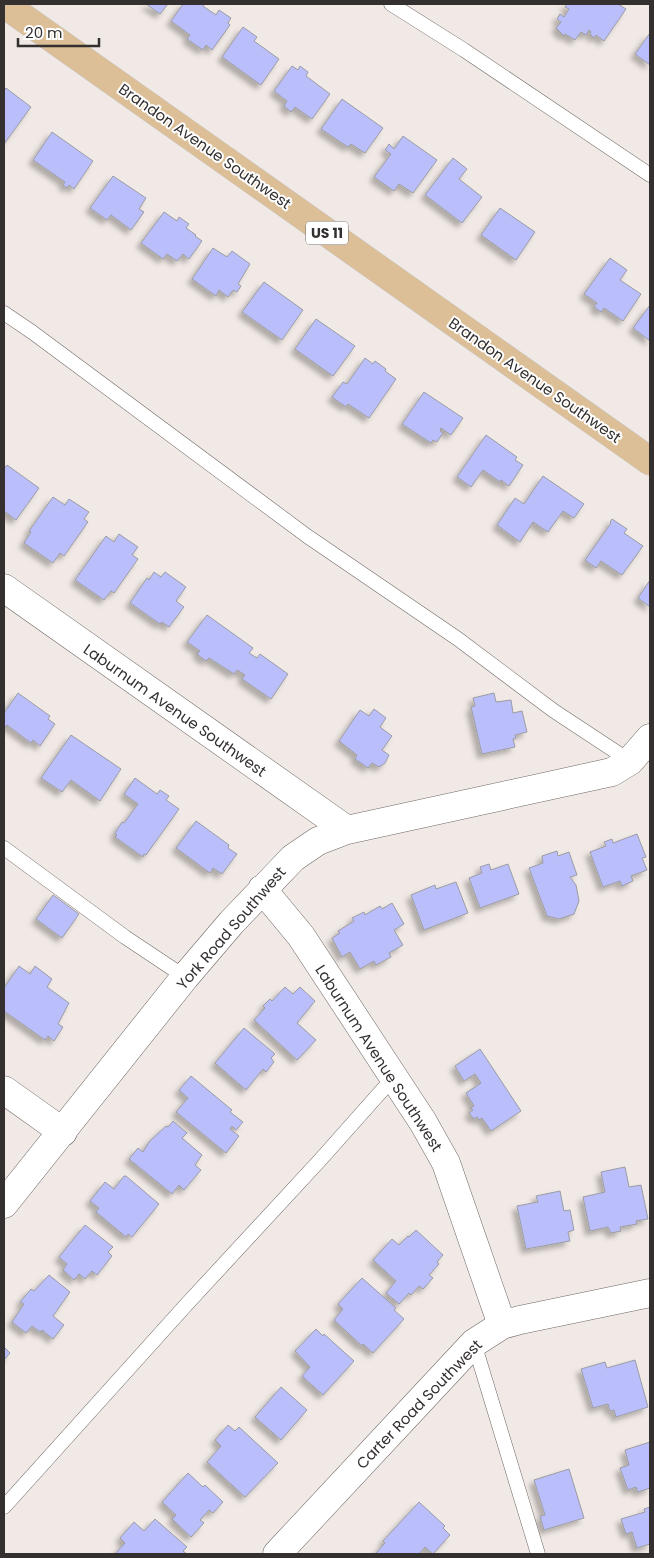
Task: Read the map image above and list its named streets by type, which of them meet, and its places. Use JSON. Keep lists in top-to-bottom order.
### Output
{
  "streets": {
    "main road": ["Brandon Avenue Southwest", "US 11"],
    "street": ["Laburnum Avenue Southwest", "York Road Southwest", "Carter Road Southwest"]
  },
  "crossings": [
    ["Laburnum Avenue Southwest", "York Road Southwest"],
    ["Laburnum Avenue Southwest", "Carter Road Southwest"]
  ],
  "scale_bar": "20 m"
}
